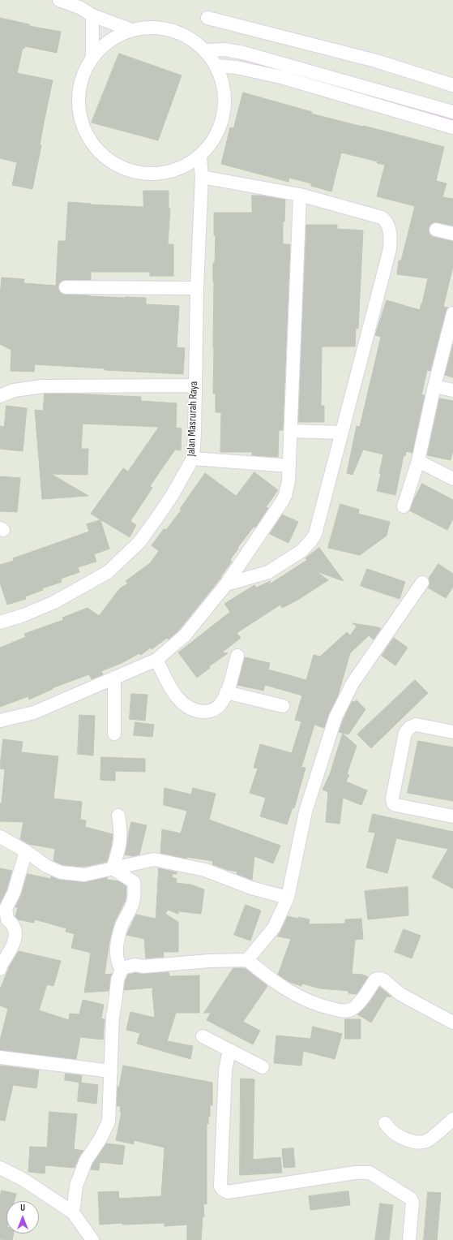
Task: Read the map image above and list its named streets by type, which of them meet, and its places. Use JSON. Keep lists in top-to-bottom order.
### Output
{
  "streets": {
    "street": ["Jalan Masrurah Raya"]
  },
  "north": "top"
}
